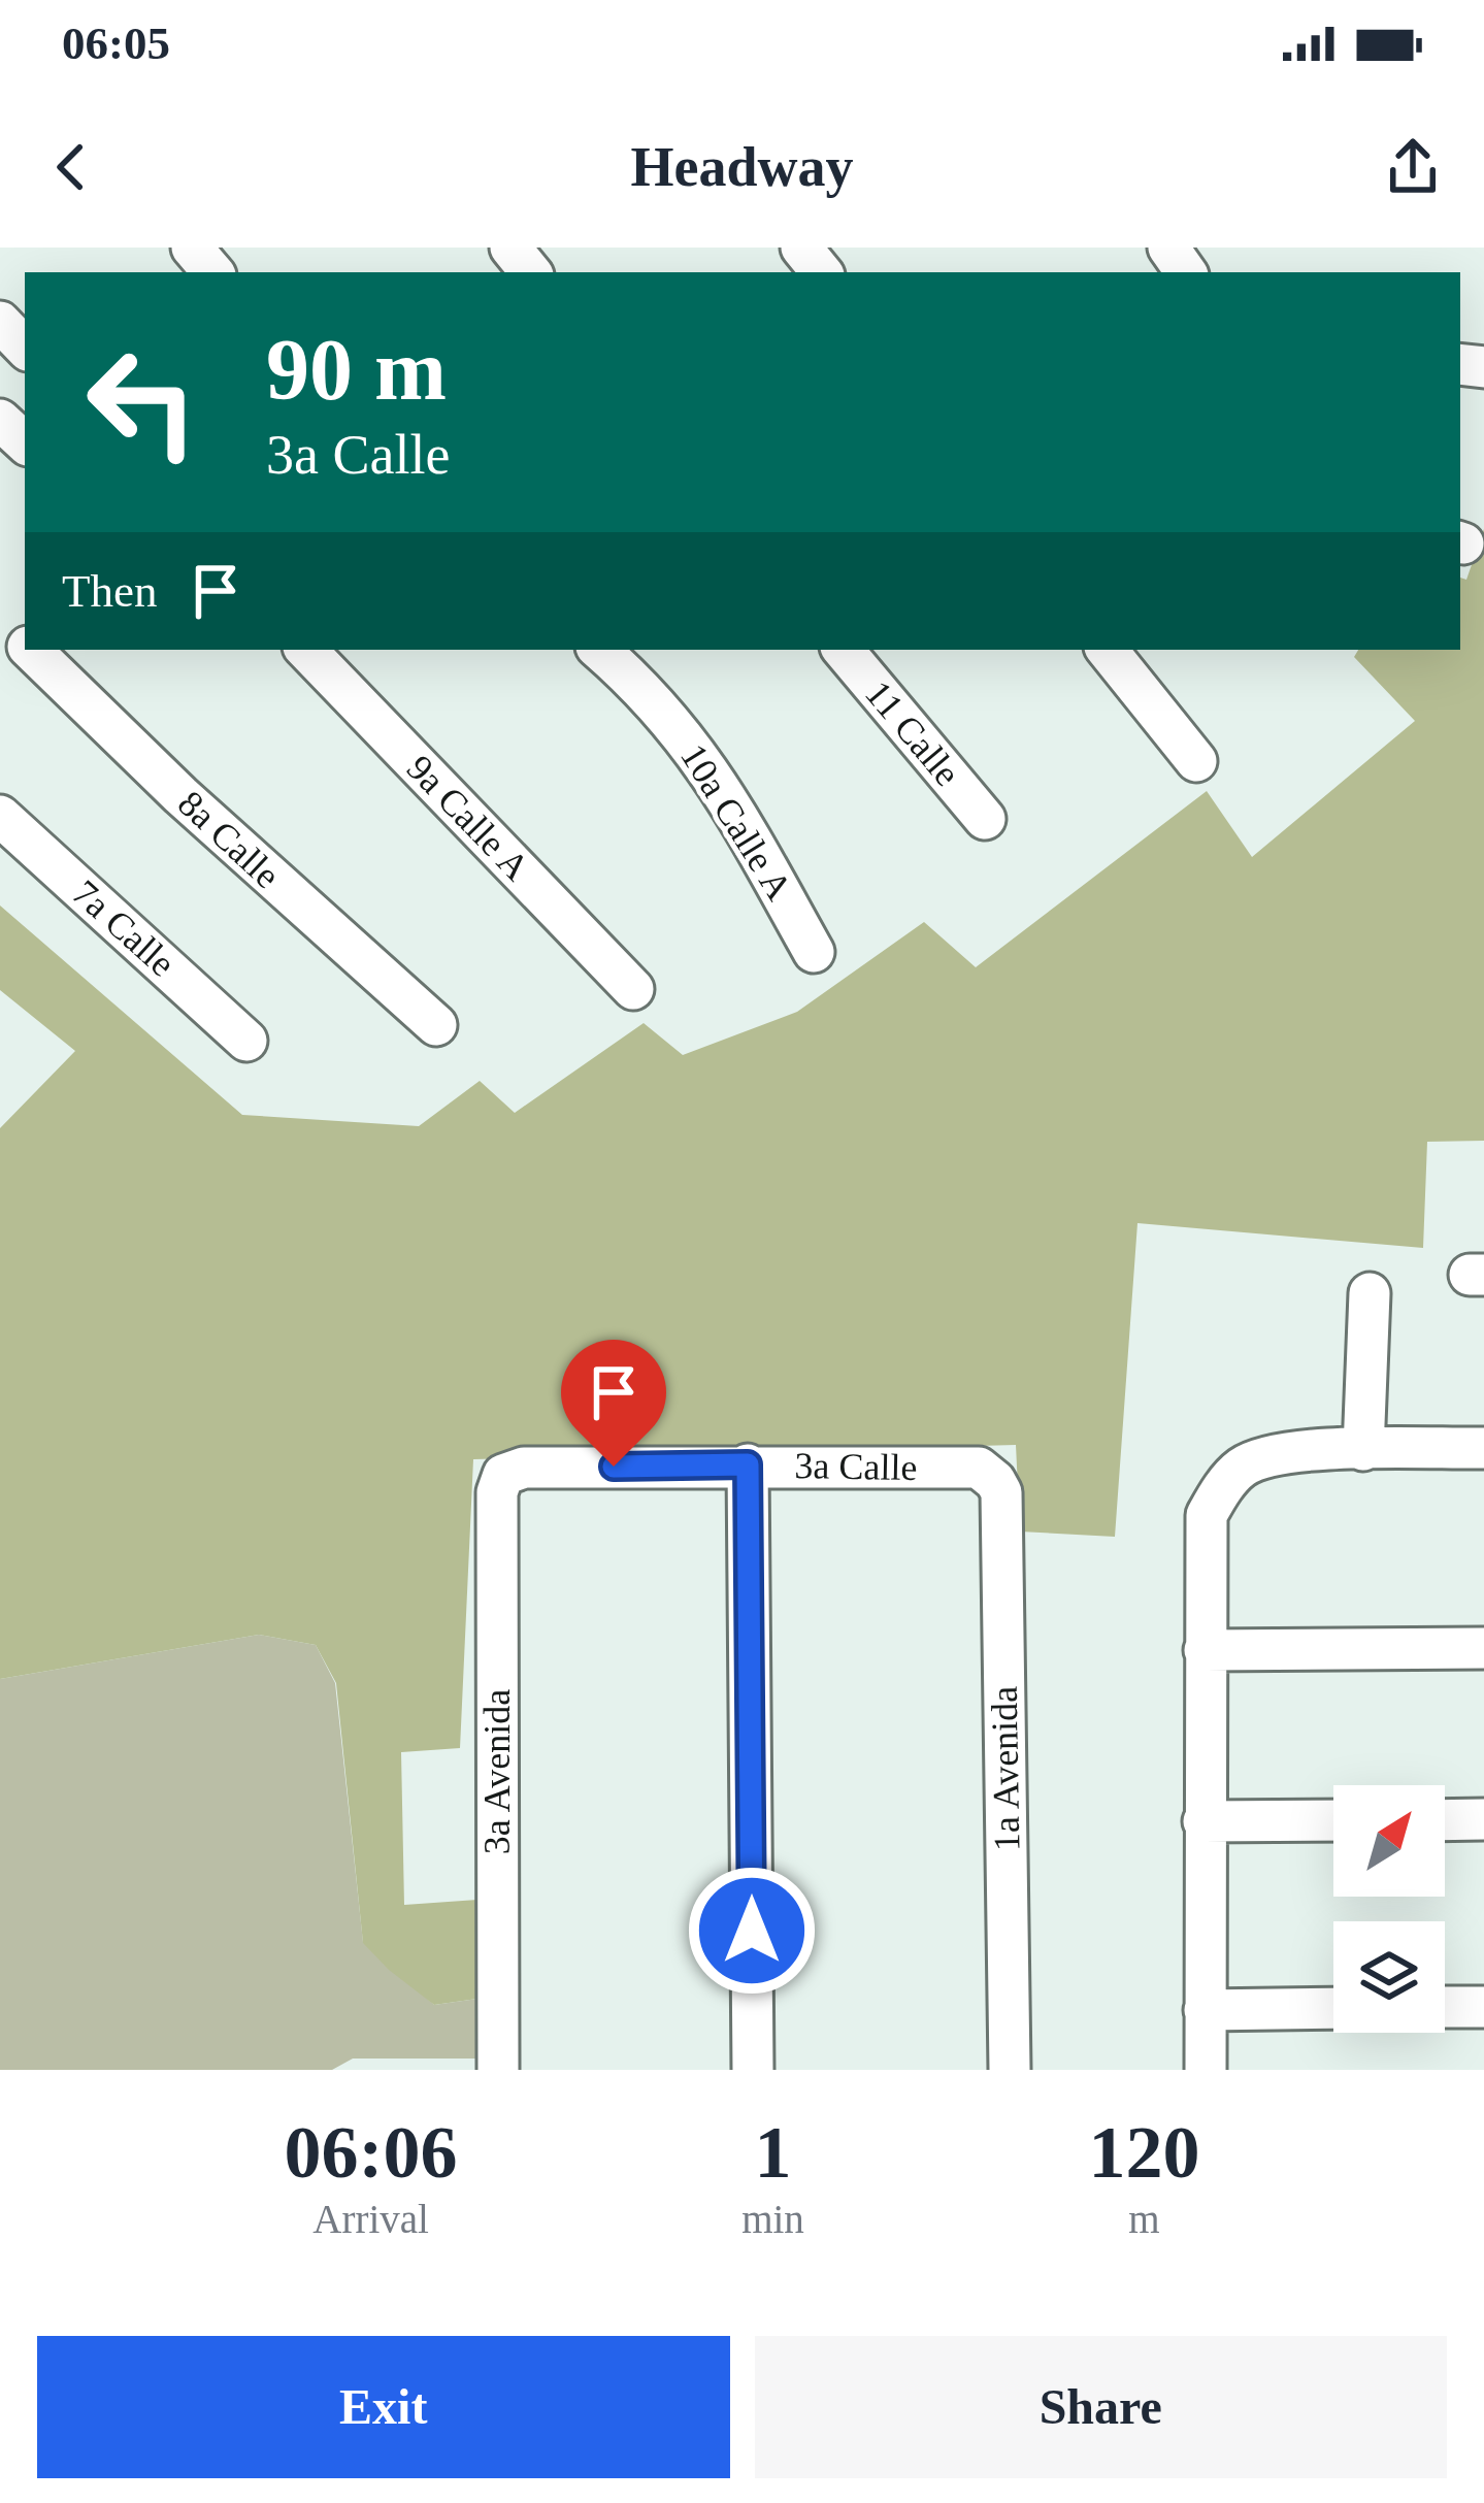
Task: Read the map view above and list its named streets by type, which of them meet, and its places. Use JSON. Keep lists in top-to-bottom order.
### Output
{
  "streets": {
    "street": [
      "11 Calle",
      "9a Calle A",
      "10a Calle A",
      "8a Calle",
      "7a Calle",
      "3a Calle",
      "1a Avenida",
      "3a Avenida"
    ]
  },
  "crossings": [
    ["3a Calle", "1a Avenida"],
    ["3a Calle", "3a Avenida"]
  ],
  "north": "top right",
  "page": {
    "status": "06:05",
    "header": "Headway",
    "turn": ["90 m", "3a Calle"],
    "then": "Then",
    "eta": [
      "06:06",
      "Arrival",
      "1",
      "min",
      "120",
      "m"
    ],
    "buttons": ["Exit", "Share"]
  }
}
